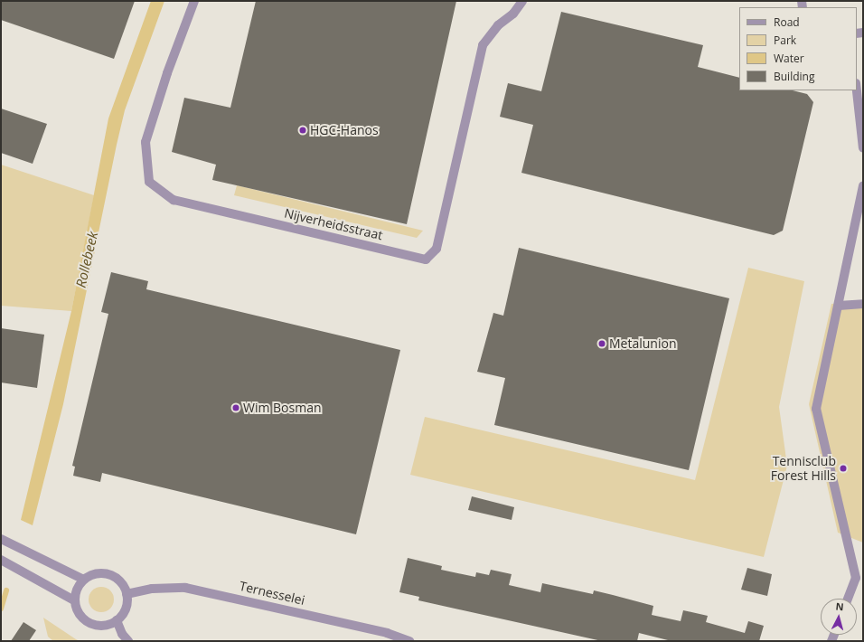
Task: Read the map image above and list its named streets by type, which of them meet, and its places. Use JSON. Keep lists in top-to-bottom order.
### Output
{
  "streets": {
    "street": ["Nijverheidsstraat", "Ternesselei"]
  },
  "water": ["Rollebeek"],
  "places": [
    "HGC-Hanos",
    "Metalunion",
    "Wim Bosman",
    "Tennisclub Forest Hills"
  ],
  "legend": [
    "Road",
    "Park",
    "Water",
    "Building"
  ],
  "north": "top"
}
